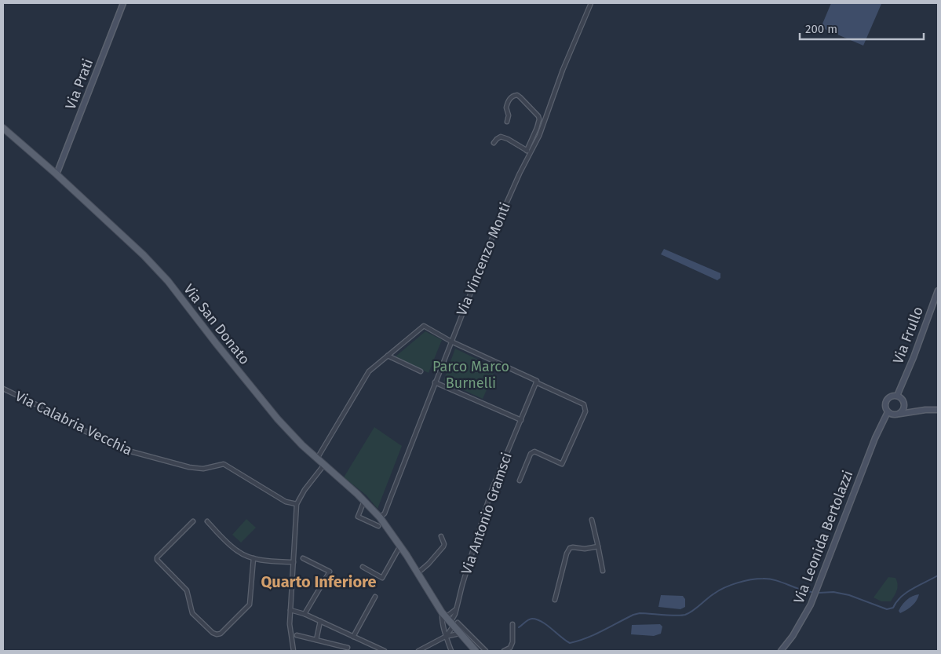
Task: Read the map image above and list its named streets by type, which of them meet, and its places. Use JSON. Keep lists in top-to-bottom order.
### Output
{
  "streets": {
    "main road": ["Via San Donato"],
    "street": [
      "Via Prati",
      "Via Vincenzo Monti",
      "Via Frullo",
      "Via Calabria Vecchia",
      "Via Antonio Gramsci",
      "Via Leonida Bertolazzi"
    ]
  },
  "crossings": [
    ["Via Prati", "Via San Donato"],
    ["Via Vincenzo Monti", "Via San Donato"],
    ["Via Vincenzo Monti", "Via Antonio Gramsci"],
    ["Via San Donato", "Via Antonio Gramsci"],
    ["Via Frullo", "Via Leonida Bertolazzi"]
  ],
  "districts": ["Quarto Inferiore"],
  "parks": ["Parco Marco Burnelli"],
  "scale_bar": "200 m"
}
